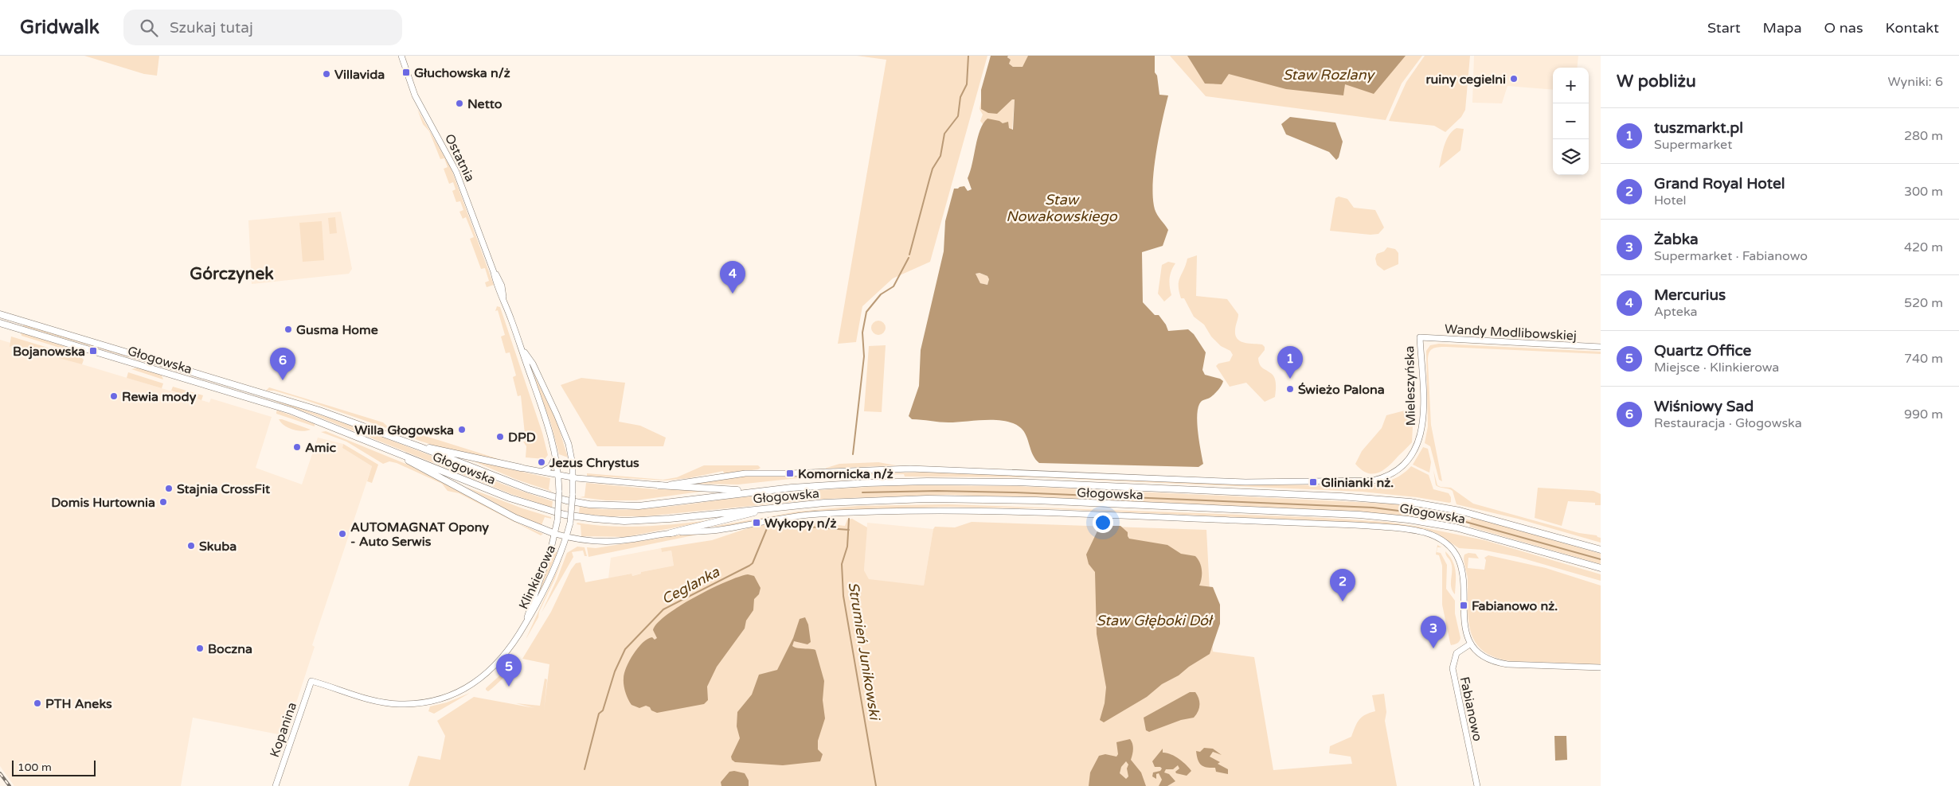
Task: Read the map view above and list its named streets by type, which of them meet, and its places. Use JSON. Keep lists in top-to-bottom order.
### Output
{
  "streets": {
    "main road": ["Głogowska"],
    "street": [
      "Ostatnia",
      "Wandy Modlibowskiej",
      "Mieleszyńska",
      "Klinkierowa",
      "Fabianowo",
      "Kopanina"
    ]
  },
  "crossings": [
    ["Ostatnia", "Głogowska"],
    ["Ostatnia", "Klinkierowa"],
    ["Wandy Modlibowskiej", "Mieleszyńska"],
    ["Głogowska", "Mieleszyńska"],
    ["Głogowska", "Klinkierowa"],
    ["Głogowska", "Fabianowo"],
    ["Klinkierowa", "Kopanina"]
  ],
  "districts": ["Górczynek"],
  "water": [
    "Staw Rozlany",
    "Staw Nowakowskiego",
    "Ceglanka",
    "Staw Głęboki Dół",
    "Strumień Junikowski"
  ],
  "places": {
    "transit": [
      "Głuchowska n/ż",
      "Bojanowska",
      "Komornicka n/ż",
      "Glinianki nż.",
      "Wykopy n/ż",
      "Fabianowo nż."
    ],
    "other": [
      "Villavida",
      "ruiny cegielni",
      "Netto",
      "Gusma Home",
      "Świeżo Palona",
      "Rewia mody",
      "Willa Głogowska",
      "DPD",
      "Amic",
      "Jezus Chrystus",
      "Stajnia CrossFit",
      "Domis Hurtownia",
      "AUTOMAGNAT Opony - Auto Serwis",
      "Skuba",
      "Boczna",
      "PTH Aneks"
    ]
  },
  "scale_bar": "100 m",
  "page": {
    "header": "Gridwalk",
    "search": "Szukaj tutaj",
    "nav": [
      "Start",
      "Mapa",
      "O nas",
      "Kontakt"
    ],
    "heading": ["W pobliżu", "Wyniki: 6"],
    "map_buttons": ["+", "−"],
    "list": [
      {
        "mark": "1",
        "name": "tuszmarkt.pl",
        "note": "Supermarket",
        "value": "280 m"
      },
      {
        "mark": "2",
        "name": "Grand Royal Hotel",
        "note": "Hotel",
        "value": "300 m"
      },
      {
        "mark": "3",
        "name": "Żabka",
        "note": "Supermarket · Fabianowo",
        "value": "420 m"
      },
      {
        "mark": "4",
        "name": "Mercurius",
        "note": "Apteka",
        "value": "520 m"
      },
      {
        "mark": "5",
        "name": "Quartz Office",
        "note": "Miejsce · Klinkierowa",
        "value": "740 m"
      },
      {
        "mark": "6",
        "name": "Wiśniowy Sad",
        "note": "Restauracja · Głogowska",
        "value": "990 m"
      }
    ],
    "pins": [
      "4",
      "1",
      "6",
      "2",
      "3",
      "5"
    ],
    "scale": "100 m"
  }
}
